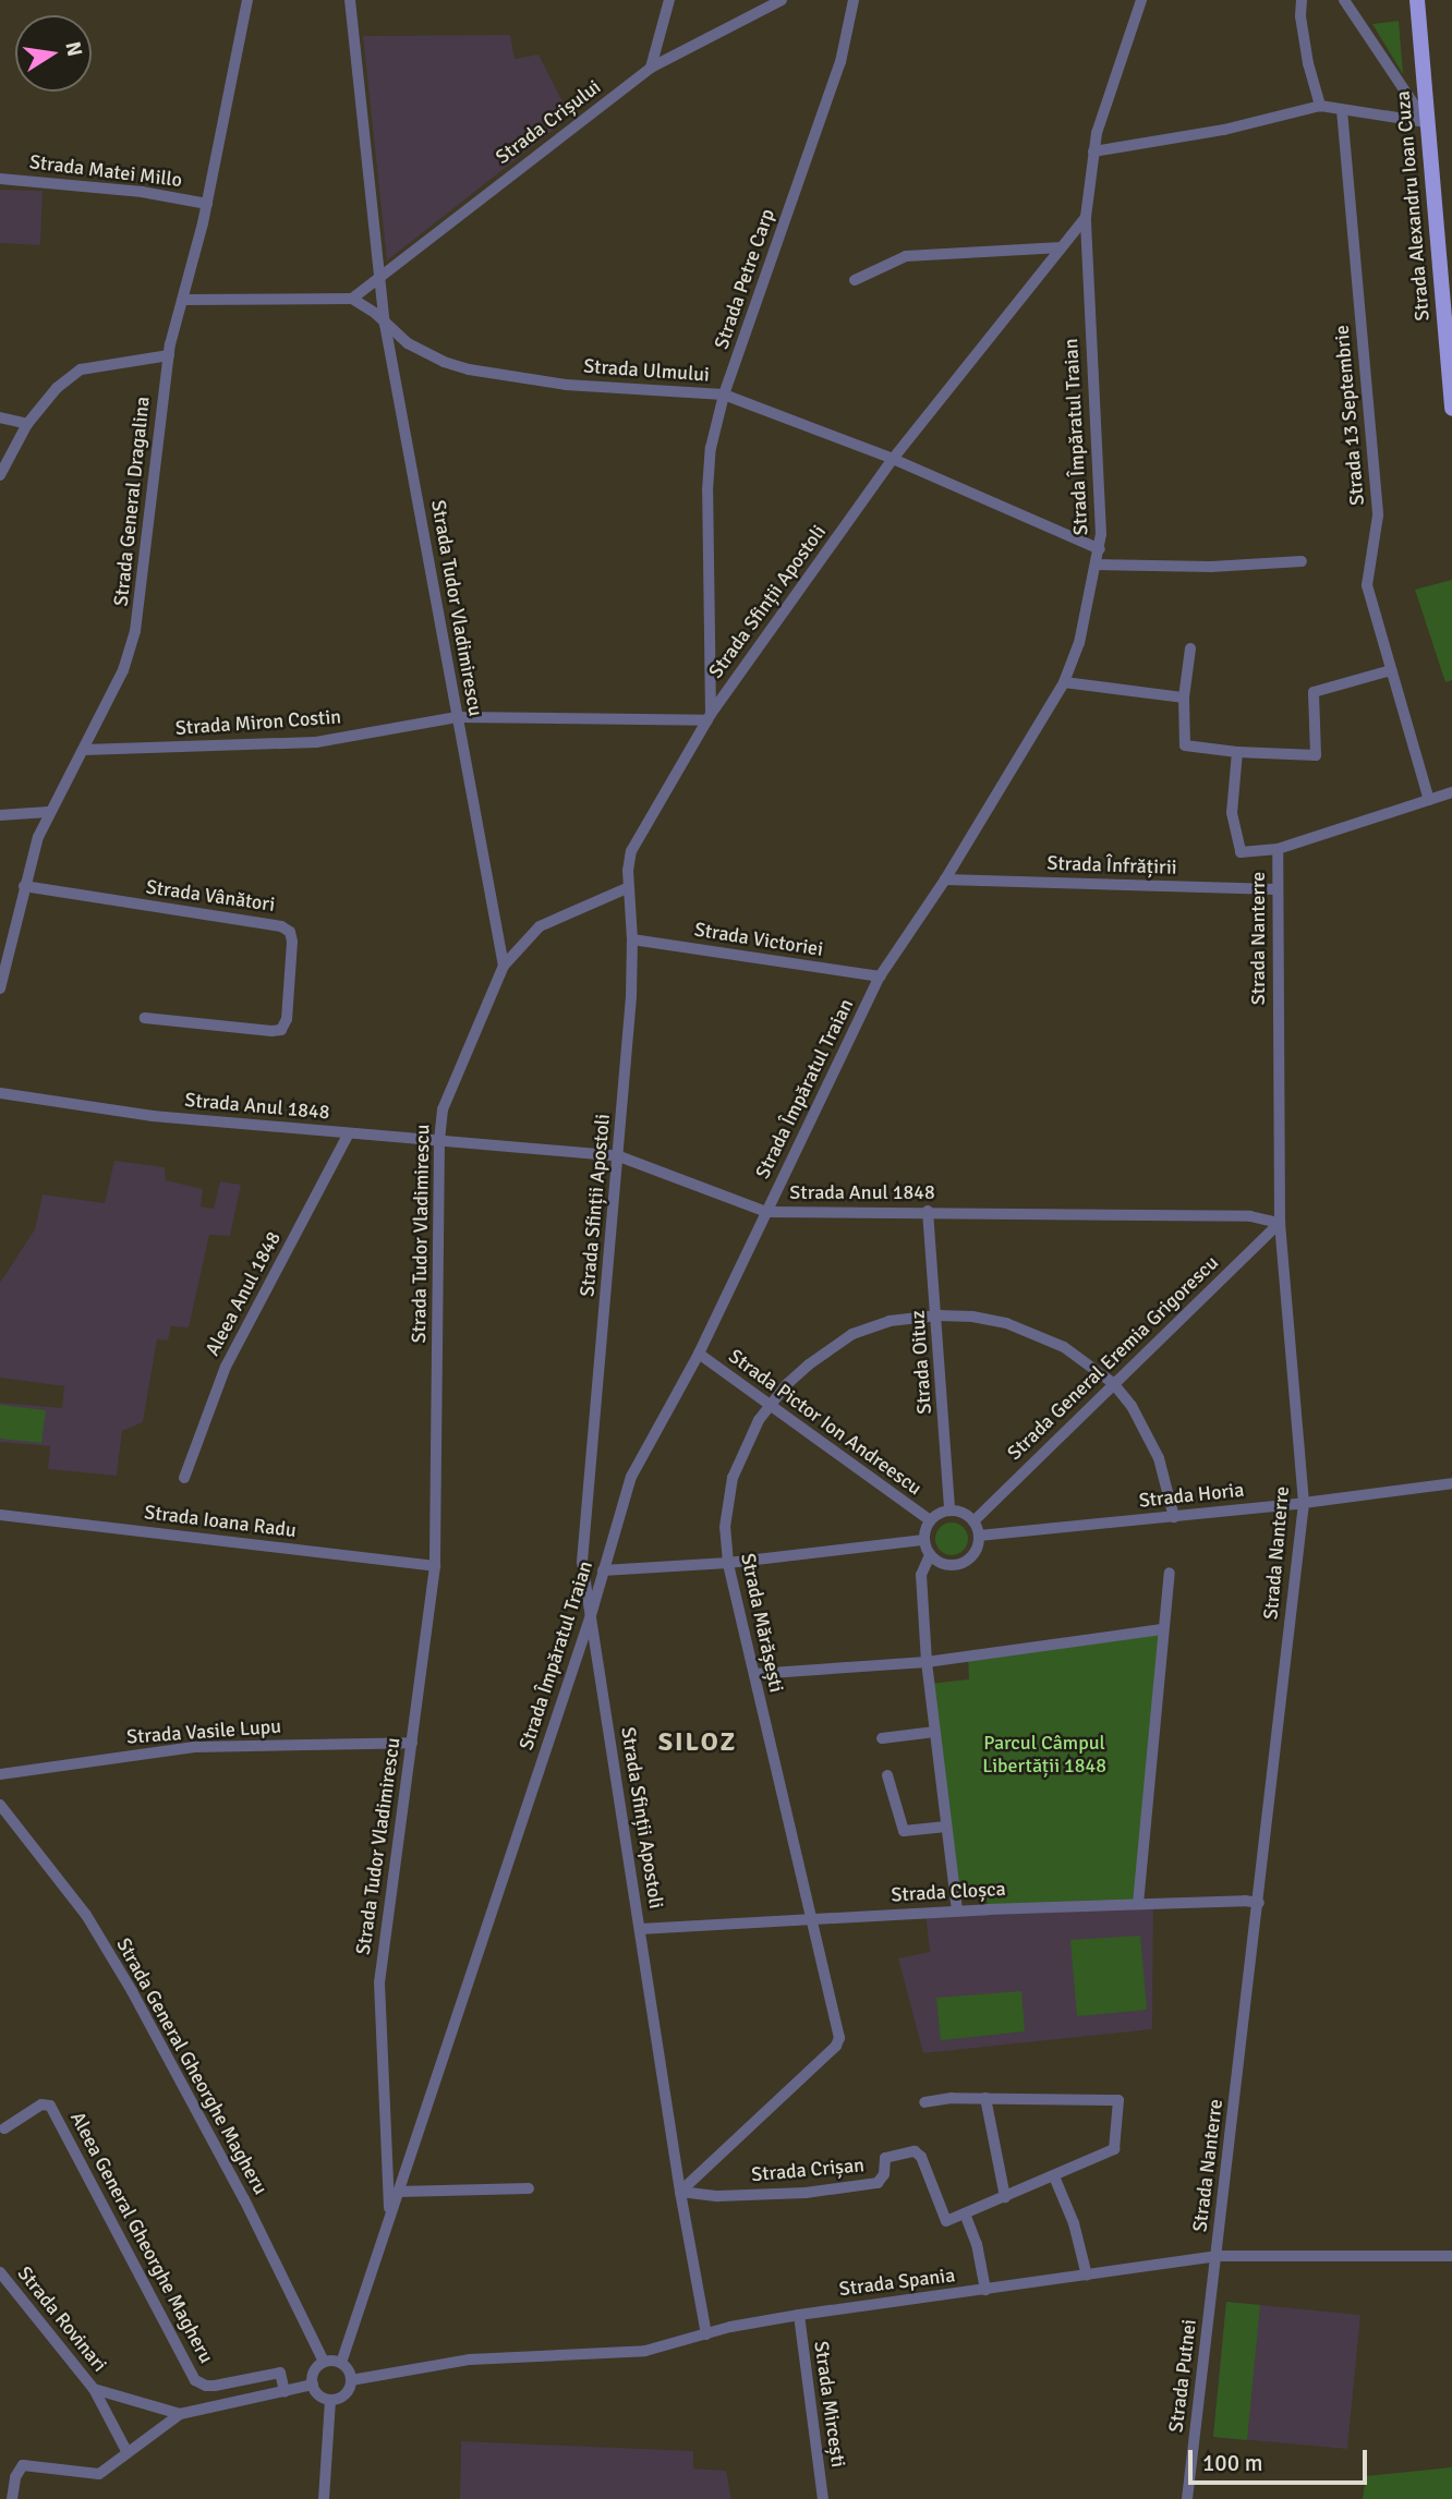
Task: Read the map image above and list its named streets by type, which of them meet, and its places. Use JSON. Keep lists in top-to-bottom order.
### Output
{
  "streets": {
    "main road": ["Strada Alexandru Ioan Cuza"],
    "street": [
      "Strada Crișului",
      "Strada Matei Millo",
      "Strada Petre Carp",
      "Strada Ulmului",
      "Strada 13 Septembrie",
      "Strada Împăratul Traian",
      "Strada General Dragalina",
      "Strada Sfinții Apostoli",
      "Strada Tudor Vladimirescu",
      "Strada Miron Costin",
      "Strada Înfrățirii",
      "Strada Vânători",
      "Strada Nanterre",
      "Strada Victoriei",
      "Strada Anul 1848",
      "Aleea Anul 1848",
      "Strada General Eremia Grigorescu",
      "Strada Oituz",
      "Strada Pictor Ion Andreescu",
      "Strada Horia",
      "Strada Ioana Radu",
      "Strada Mărășești",
      "Strada Vasile Lupu",
      "Strada Cloșca",
      "Strada General Gheorghe Magheru",
      "Strada Crișan",
      "Aleea General Gheorghe Magheru",
      "Strada Spania",
      "Strada Rovinari",
      "Strada Putnei",
      "Strada Mircești"
    ]
  },
  "crossings": [
    ["Strada Crișului", "Strada Ulmului"],
    ["Strada Crișului", "Strada Tudor Vladimirescu"],
    ["Strada Matei Millo", "Strada General Dragalina"],
    ["Strada Petre Carp", "Strada Ulmului"],
    ["Strada Petre Carp", "Strada Sfinții Apostoli"],
    ["Strada Petre Carp", "Strada Miron Costin"],
    ["Strada Ulmului", "Strada Împăratul Traian"],
    ["Strada Ulmului", "Strada Sfinții Apostoli"],
    ["Strada Ulmului", "Strada Tudor Vladimirescu"],
    ["Strada Împăratul Traian", "Strada Sfinții Apostoli"],
    ["Strada Împăratul Traian", "Strada Tudor Vladimirescu"],
    ["Strada Împăratul Traian", "Strada Înfrățirii"],
    ["Strada Împăratul Traian", "Strada Victoriei"],
    ["Strada Împăratul Traian", "Strada Anul 1848"],
    ["Strada Împăratul Traian", "Strada Pictor Ion Andreescu"],
    ["Strada Împăratul Traian", "Strada General Gheorghe Magheru"],
    ["Strada Împăratul Traian", "Strada Spania"],
    ["Strada Împăratul Traian", "Strada Rovinari"],
    ["Strada General Dragalina", "Strada Miron Costin"],
    ["Strada General Dragalina", "Strada Vânători"],
    ["Strada Sfinții Apostoli", "Strada Miron Costin"],
    ["Strada Sfinții Apostoli", "Strada Victoriei"],
    ["Strada Sfinții Apostoli", "Strada Anul 1848"],
    ["Strada Sfinții Apostoli", "Strada Mărășești"],
    ["Strada Sfinții Apostoli", "Strada Cloșca"],
    ["Strada Sfinții Apostoli", "Strada Crișan"],
    ["Strada Sfinții Apostoli", "Strada Spania"],
    ["Strada Tudor Vladimirescu", "Strada Miron Costin"],
    ["Strada Tudor Vladimirescu", "Strada Anul 1848"],
    ["Strada Tudor Vladimirescu", "Strada Ioana Radu"],
    ["Strada Tudor Vladimirescu", "Strada Vasile Lupu"],
    ["Strada Înfrățirii", "Strada Nanterre"],
    ["Strada Nanterre", "Strada Anul 1848"],
    ["Strada Nanterre", "Strada General Eremia Grigorescu"],
    ["Strada Nanterre", "Strada Horia"],
    ["Strada Nanterre", "Strada Cloșca"],
    ["Strada Nanterre", "Strada Spania"],
    ["Strada Nanterre", "Strada Putnei"],
    ["Strada Anul 1848", "Aleea Anul 1848"],
    ["Strada Anul 1848", "Strada General Eremia Grigorescu"],
    ["Strada Anul 1848", "Strada Oituz"],
    ["Strada General Eremia Grigorescu", "Strada Oituz"],
    ["Strada General Eremia Grigorescu", "Strada Pictor Ion Andreescu"],
    ["Strada General Eremia Grigorescu", "Strada Horia"],
    ["Strada General Eremia Grigorescu", "Strada Mărășești"],
    ["Strada Oituz", "Strada Pictor Ion Andreescu"],
    ["Strada Oituz", "Strada Horia"],
    ["Strada Oituz", "Strada Mărășești"],
    ["Strada Pictor Ion Andreescu", "Strada Horia"],
    ["Strada Pictor Ion Andreescu", "Strada Mărășești"],
    ["Strada Horia", "Strada Mărășești"],
    ["Strada Mărășești", "Strada Cloșca"],
    ["Strada Mărășești", "Strada Crișan"],
    ["Strada General Gheorghe Magheru", "Strada Spania"],
    ["Strada General Gheorghe Magheru", "Strada Rovinari"],
    ["Aleea General Gheorghe Magheru", "Strada Rovinari"],
    ["Strada Spania", "Strada Rovinari"],
    ["Strada Spania", "Strada Putnei"],
    ["Strada Spania", "Strada Mircești"]
  ],
  "districts": ["SILOZ"],
  "parks": ["Parcul Câmpul Libertății 1848"],
  "scale_bar": "100 m",
  "north": "right"
}
